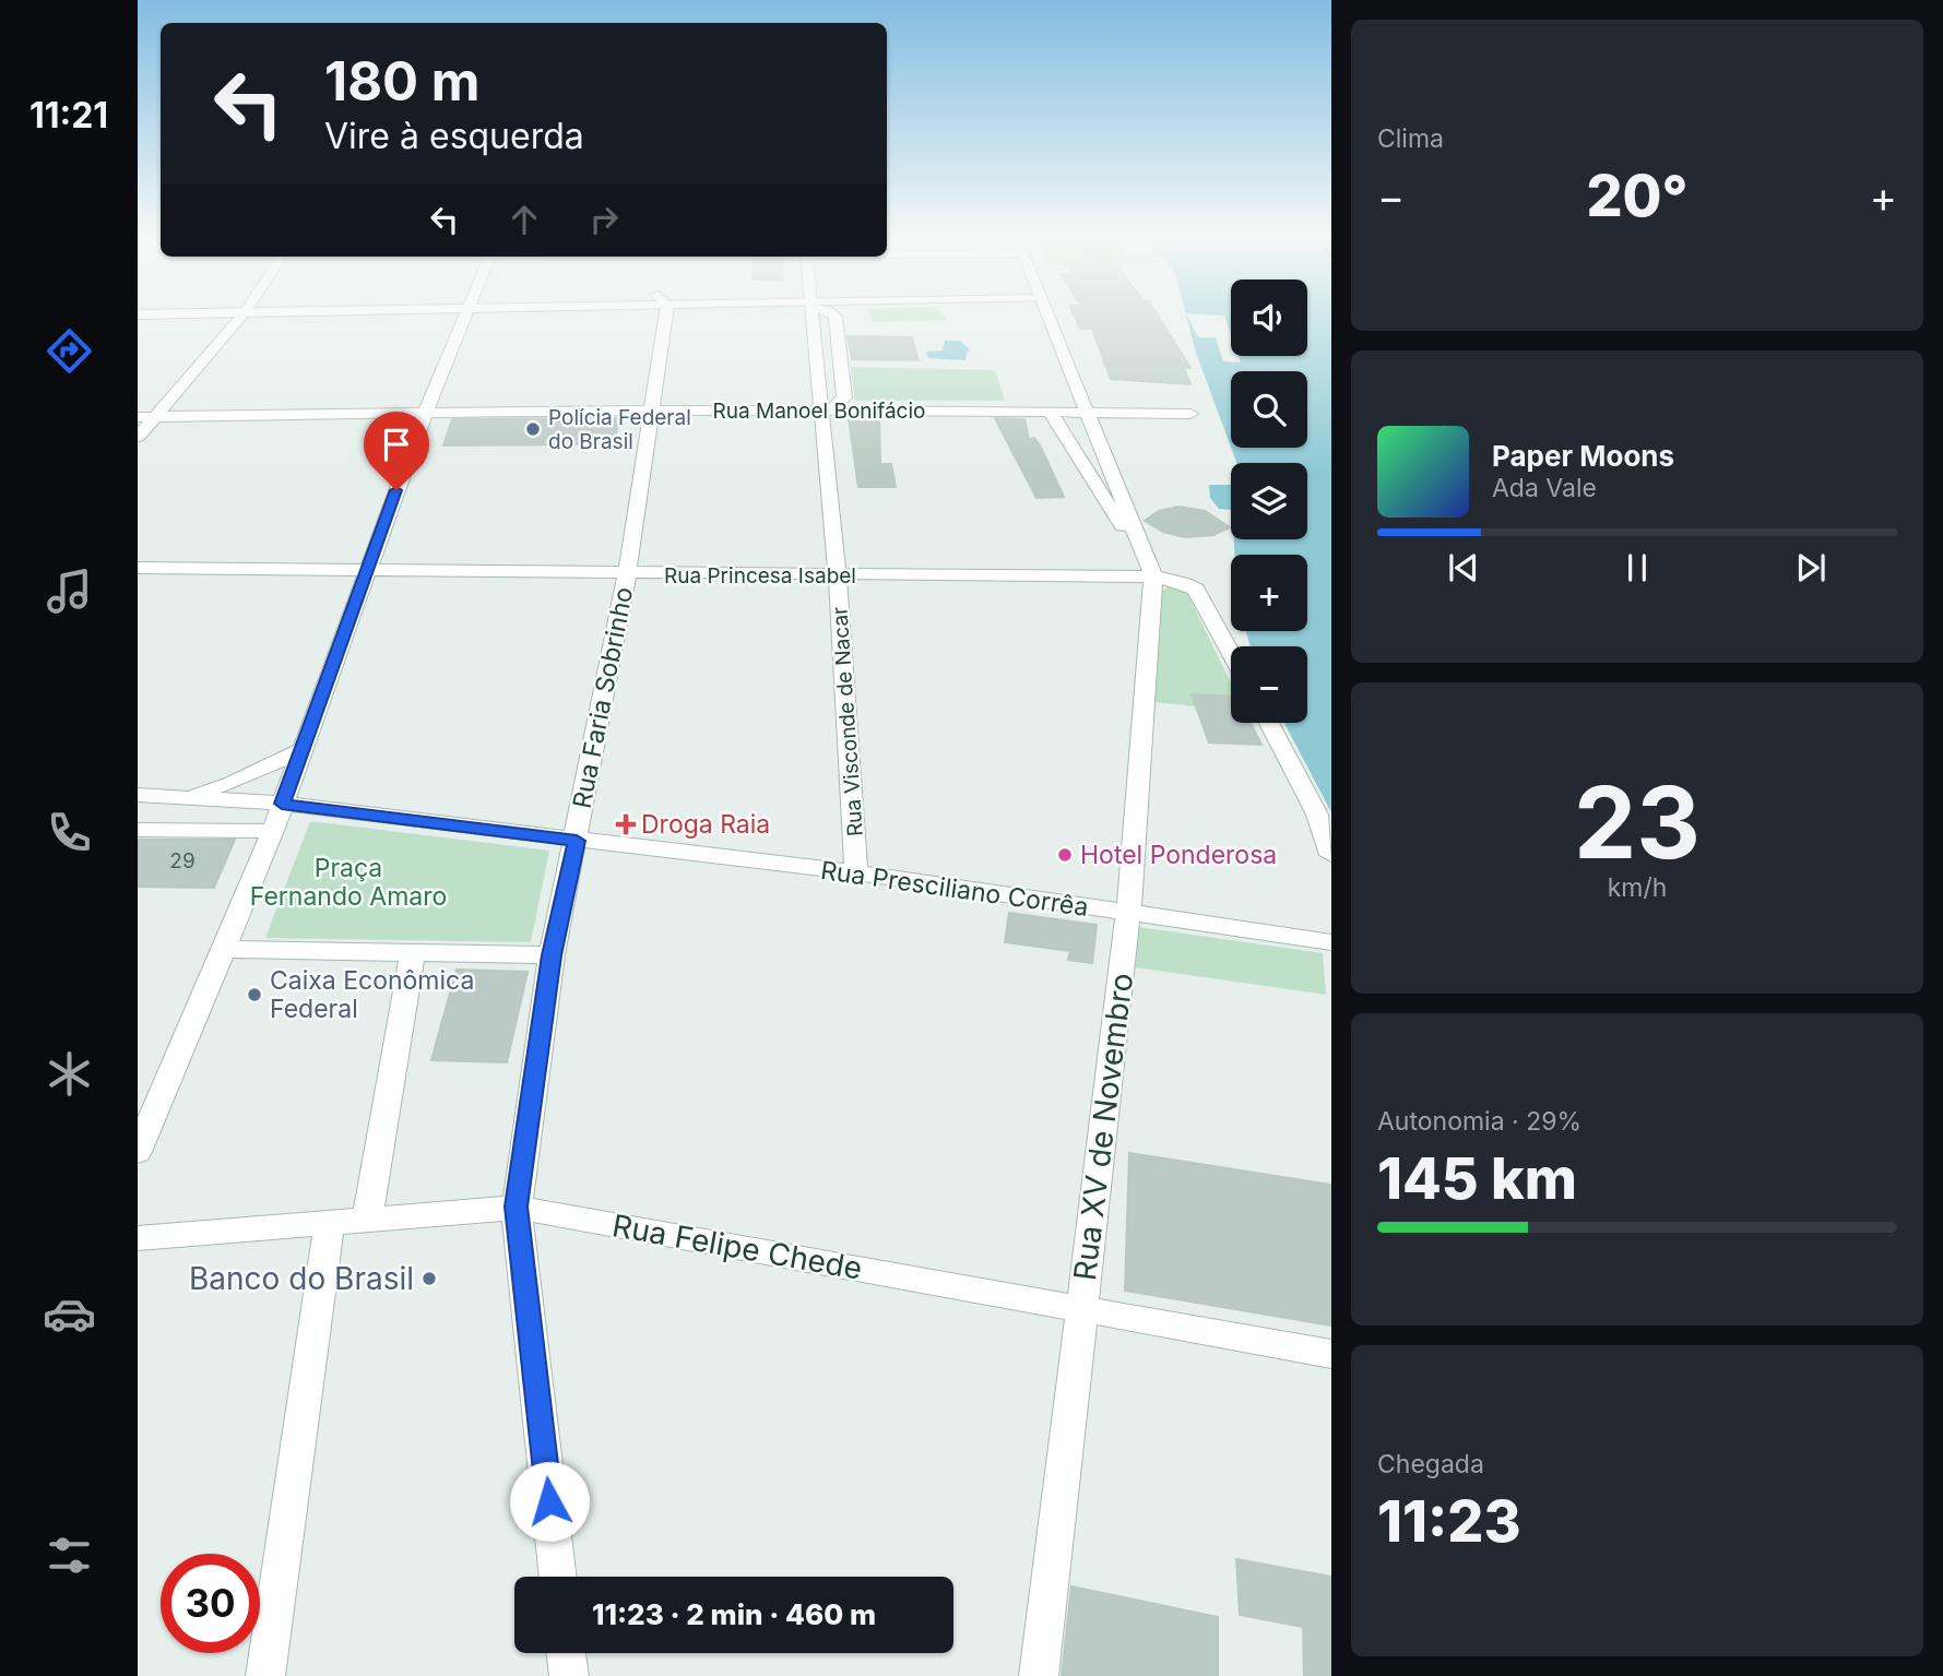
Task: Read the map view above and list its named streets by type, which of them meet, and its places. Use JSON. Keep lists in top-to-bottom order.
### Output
{
  "streets": {
    "street": [
      "Rua Manoel Bonifácio",
      "Rua Princesa Isabel",
      "Rua Faria Sobrinho",
      "Rua Visconde de Nacar",
      "Rua Presciliano Corrêa",
      "Rua XV de Novembro",
      "Rua Felipe Chede"
    ]
  },
  "crossings": [
    ["Rua Manoel Bonifácio", "Rua Faria Sobrinho"],
    ["Rua Manoel Bonifácio", "Rua Visconde de Nacar"],
    ["Rua Princesa Isabel", "Rua Faria Sobrinho"],
    ["Rua Princesa Isabel", "Rua Visconde de Nacar"],
    ["Rua Princesa Isabel", "Rua XV de Novembro"],
    ["Rua Faria Sobrinho", "Rua Presciliano Corrêa"],
    ["Rua Faria Sobrinho", "Rua Felipe Chede"],
    ["Rua Visconde de Nacar", "Rua Presciliano Corrêa"],
    ["Rua Presciliano Corrêa", "Rua XV de Novembro"],
    ["Rua XV de Novembro", "Rua Felipe Chede"]
  ],
  "parks": ["Praça Fernando Amaro"],
  "places": {
    "other": [
      "Polícia Federal do Brasil",
      "Hotel Ponderosa",
      "Caixa Econômica Federal",
      "Banco do Brasil"
    ],
    "health": ["Droga Raia"]
  },
  "house_numbers": ["29"],
  "page": {
    "tabs": "11:21",
    "tile": [
      "Clima",
      ["23", "km/h"],
      ["Autonomia · 29%", "145 km"],
      ["Chegada", "11:23"]
    ],
    "turn": ["180 m", "Vire à esquerda"],
    "heat": ["−", "20°", "+"],
    "map_buttons": ["+", "−"],
    "song": ["Paper Moons", "Ada Vale"],
    "limit": "30",
    "trip": "11:23 · 2 min · 460 m"
  }
}
